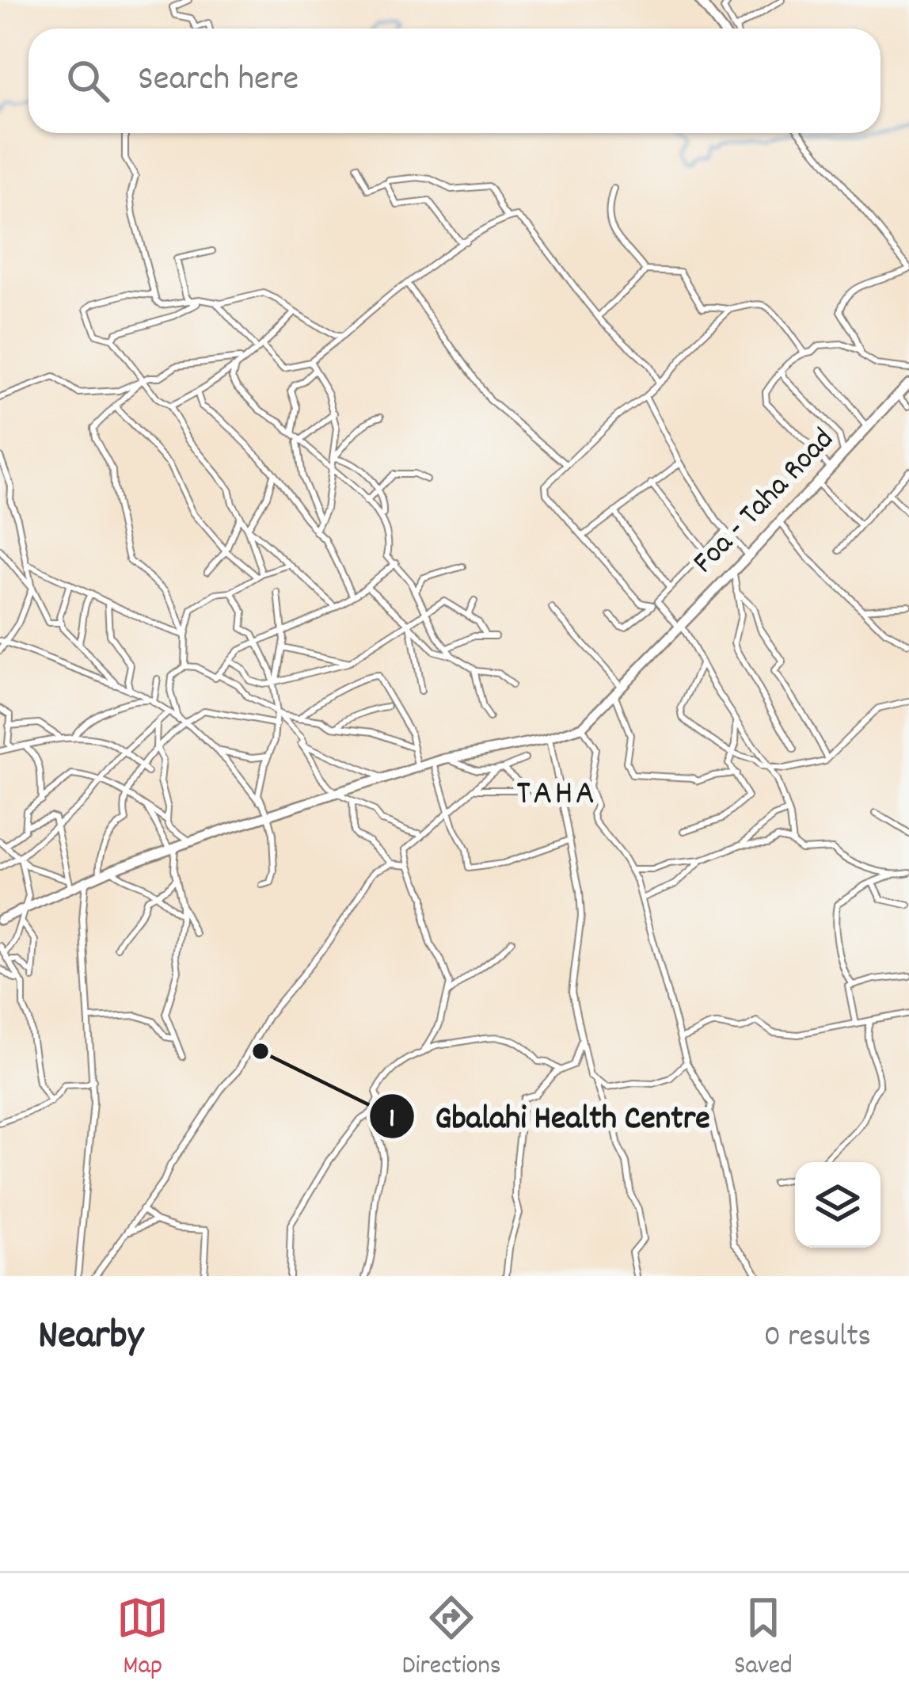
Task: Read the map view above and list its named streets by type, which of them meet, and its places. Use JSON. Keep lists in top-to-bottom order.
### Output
{
  "streets": {
    "street": ["Foa - Taha Road"]
  },
  "districts": ["TAHA"],
  "places": ["Gbalahi Health Centre"],
  "page": {
    "search": "Search here",
    "heading": ["Nearby", "0 results"],
    "nav": ["Map", "Directions", "Saved"]
  }
}
